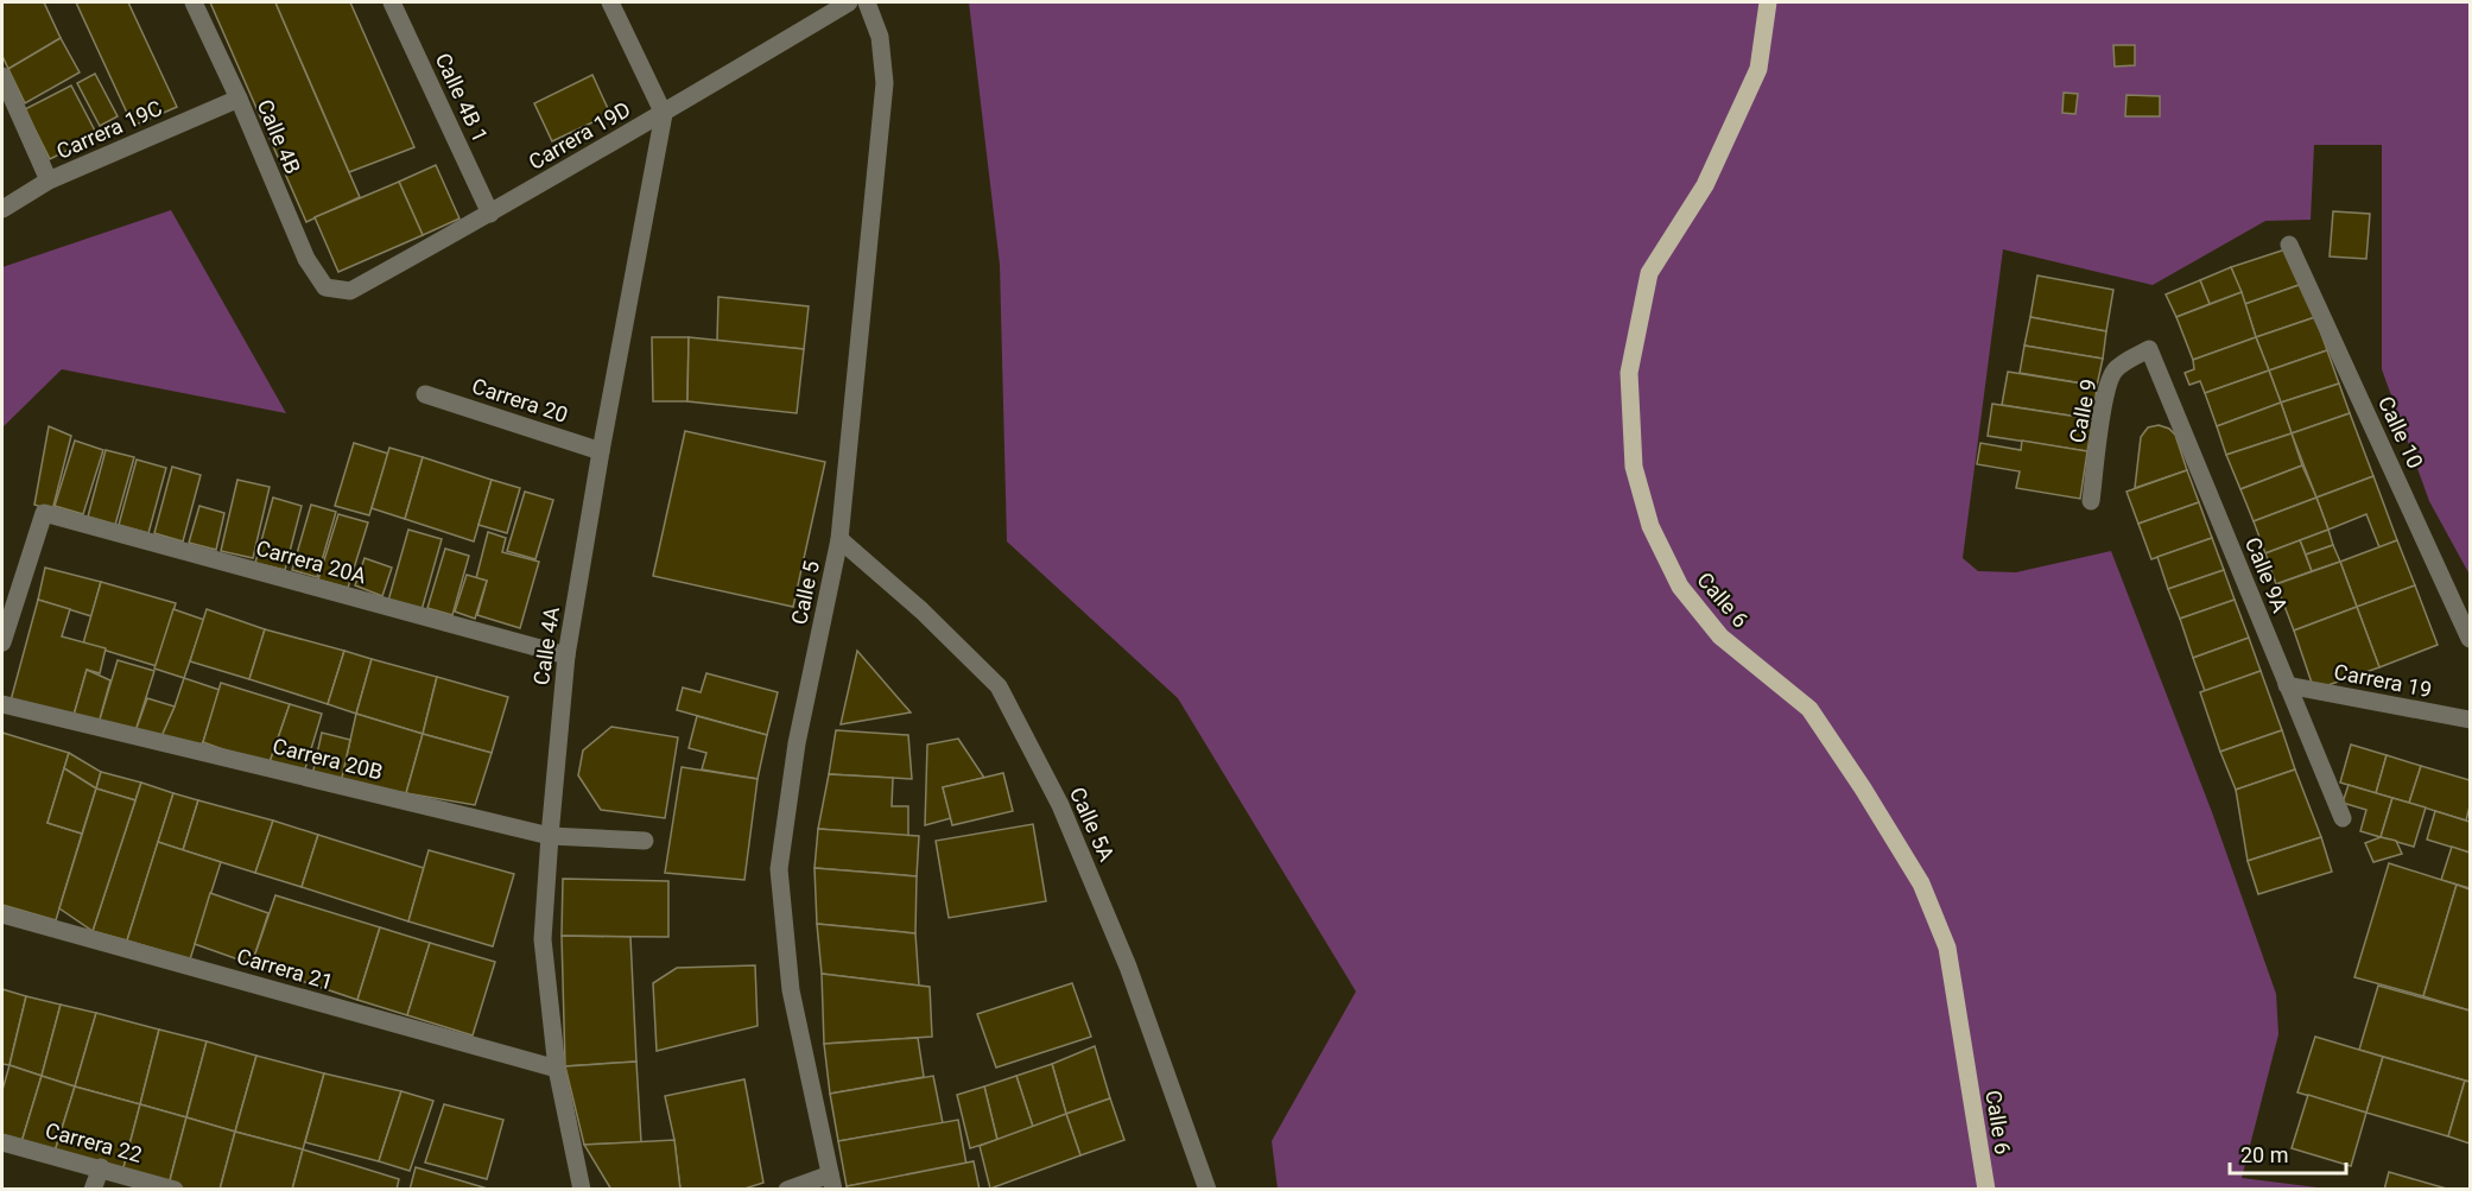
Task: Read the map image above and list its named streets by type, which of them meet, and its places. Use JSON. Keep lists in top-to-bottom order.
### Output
{
  "streets": {
    "main road": ["Calle 6"],
    "street": [
      "Calle 4B 1",
      "Carrera 19C",
      "Carrera 19D",
      "Calle 4B",
      "Carrera 20",
      "Calle 9",
      "Calle 10",
      "Carrera 20A",
      "Calle 9A",
      "Calle 5",
      "Calle 4A",
      "Carrera 19",
      "Carrera 20B",
      "Calle 5A",
      "Carrera 21",
      "Carrera 22"
    ]
  },
  "crossings": [
    ["Calle 4B 1", "Carrera 19D"],
    ["Carrera 19C", "Calle 4B"],
    ["Carrera 19D", "Calle 4B"],
    ["Carrera 19D", "Calle 4A"],
    ["Carrera 20", "Calle 4A"],
    ["Calle 9", "Calle 9A"],
    ["Carrera 20A", "Calle 4A"],
    ["Calle 9A", "Carrera 19"],
    ["Calle 5", "Calle 5A"],
    ["Calle 4A", "Carrera 20B"],
    ["Calle 4A", "Carrera 21"]
  ],
  "scale_bar": "20 m"
}
